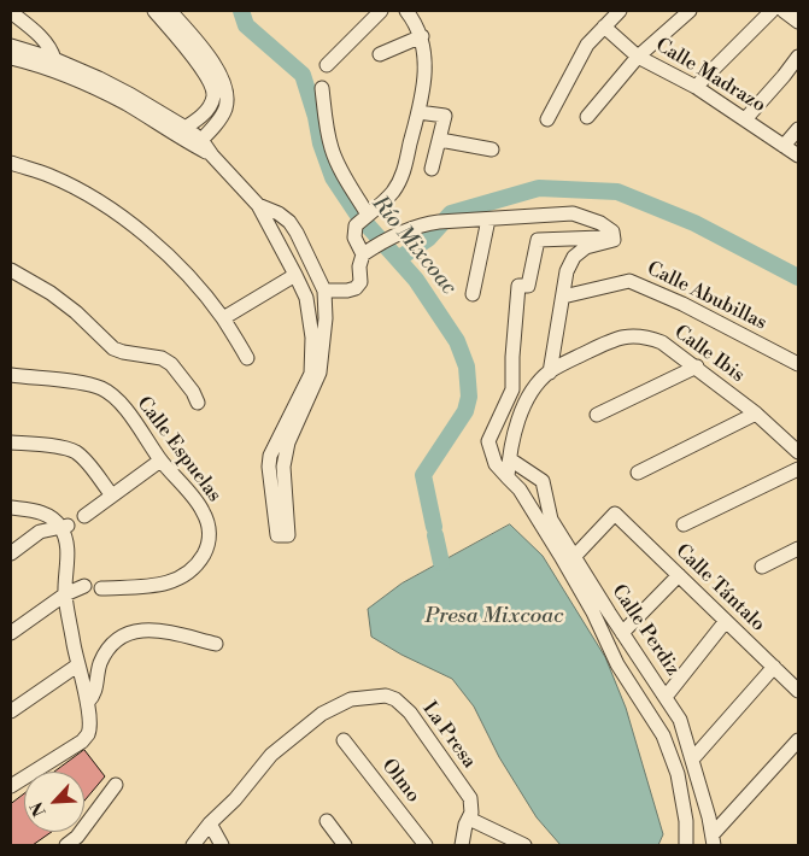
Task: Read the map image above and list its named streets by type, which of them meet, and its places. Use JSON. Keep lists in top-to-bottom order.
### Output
{
  "streets": {
    "street": [
      "Calle Madrazo",
      "Calle Abubillas",
      "Calle Ibis",
      "Calle Espuelas",
      "Calle Tántalo",
      "Calle Perdiz",
      "La Presa",
      "Olmo"
    ]
  },
  "crossings": [
    ["Calle Ibis", "Calle Perdiz"],
    ["Calle Tántalo", "Calle Perdiz"]
  ],
  "water": ["Río Mixcoac", "Presa Mixcoac"],
  "north": "bottom left"
}
